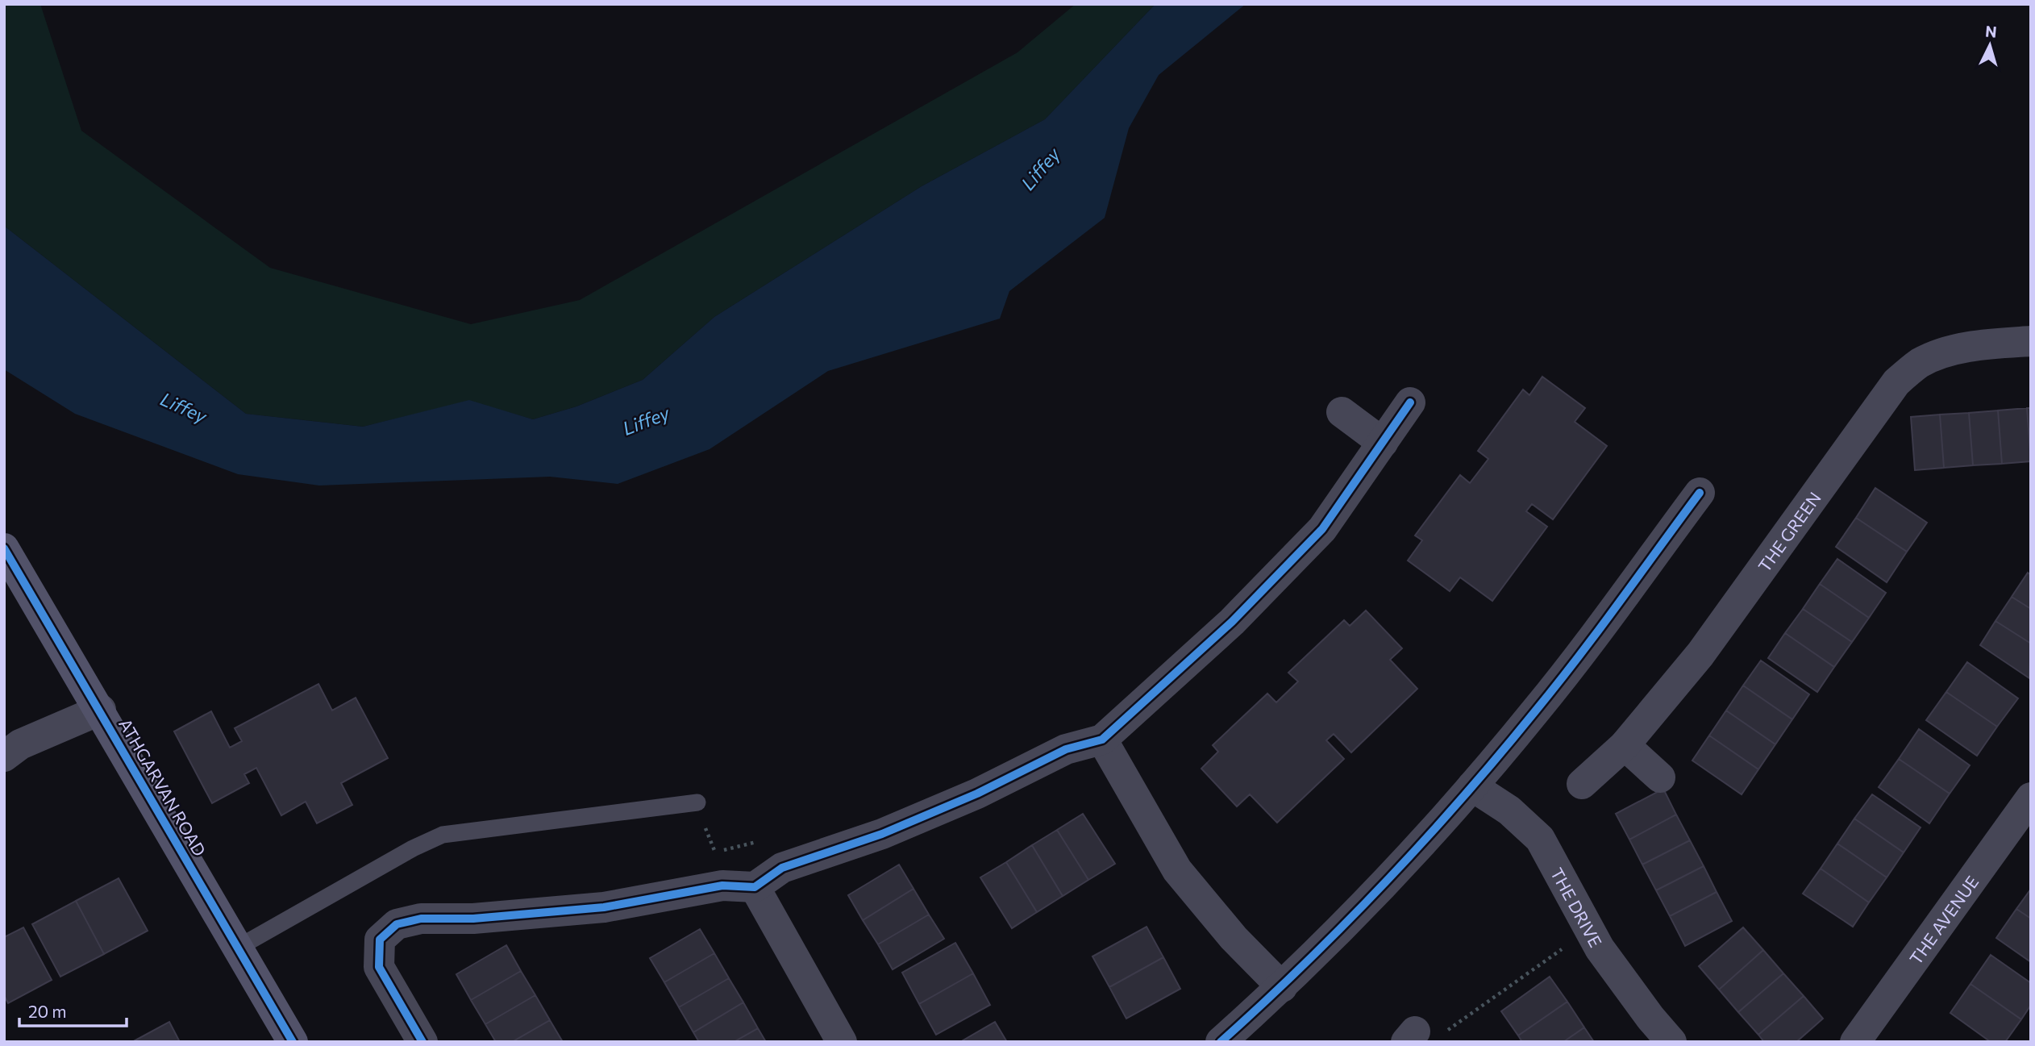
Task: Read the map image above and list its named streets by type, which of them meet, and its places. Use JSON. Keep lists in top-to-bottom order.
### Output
{
  "streets": {
    "main road": ["ATHGARVAN ROAD"],
    "street": ["THE GREEN", "THE DRIVE", "THE AVENUE"]
  },
  "water": ["Liffey"],
  "scale_bar": "20 m",
  "north": "top"
}
